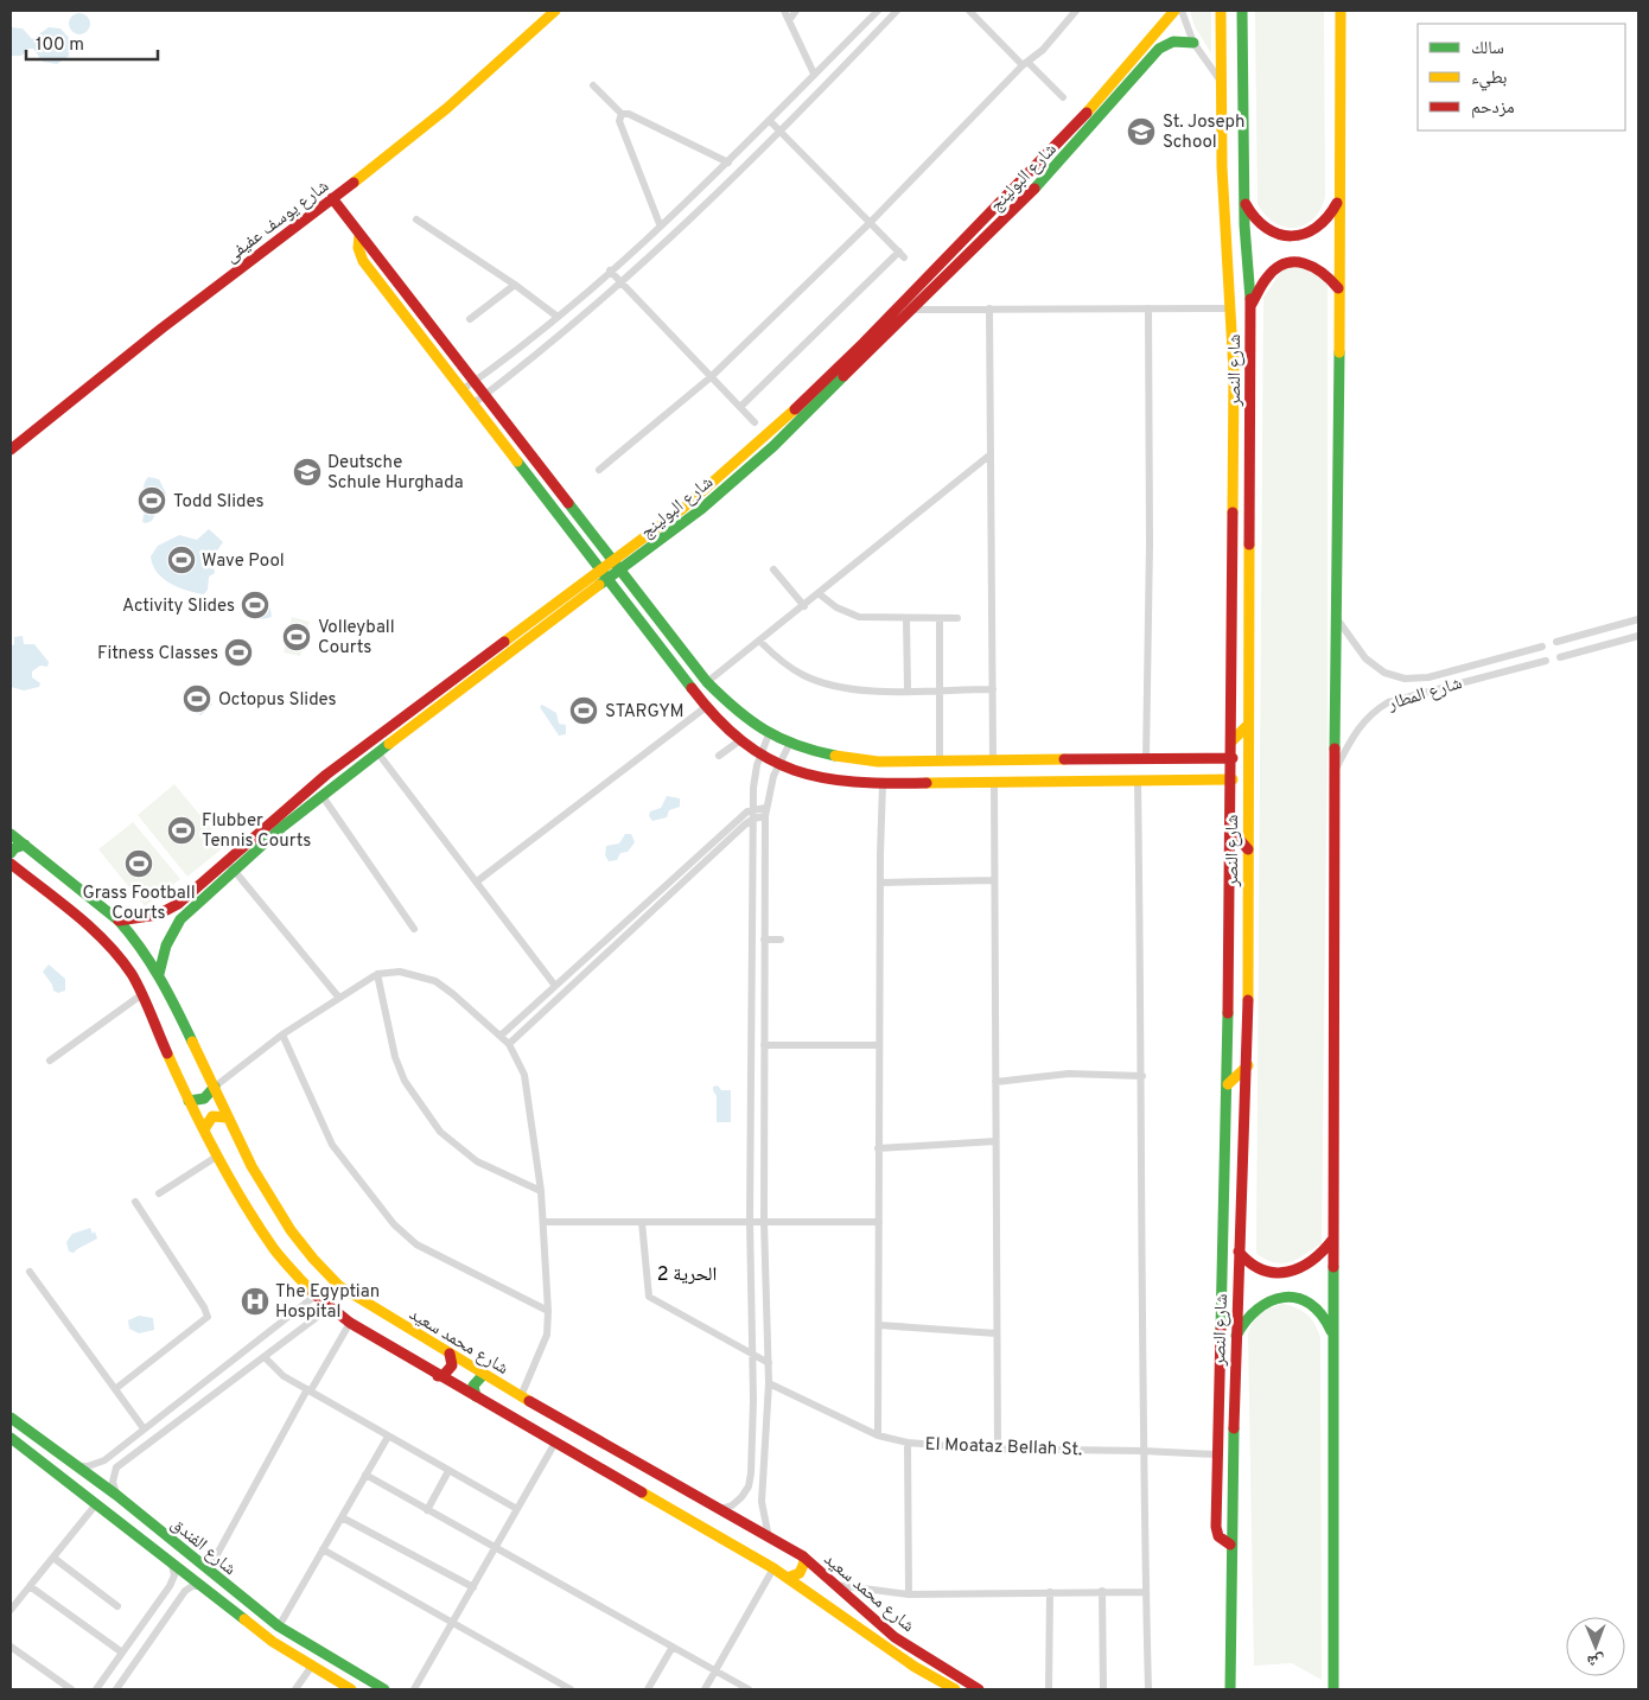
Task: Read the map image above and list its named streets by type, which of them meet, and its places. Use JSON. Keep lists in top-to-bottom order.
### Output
{
  "streets": {
    "street": [
      "شارع البولينج",
      "شارع يوسف عفيفى",
      "شارع النصر",
      "شارع المطار",
      "شارع محمد سعيد",
      "El Moataz Bellah St.",
      "شارع الفندق"
    ]
  },
  "crossings": [
    ["شارع البولينج", "شارع محمد سعيد"]
  ],
  "districts": ["الحرية 2"],
  "places": {
    "school or university": ["St. Joseph School", "Deutsche Schule Hurghada"],
    "sports": [
      "Todd Slides",
      "Wave Pool",
      "Activity Slides",
      "Volleyball Courts",
      "Fitness Classes",
      "Octopus Slides",
      "STARGYM",
      "Flubber Tennis Courts",
      "Grass Football Courts"
    ],
    "hospital": ["The Egyptian Hospital"]
  },
  "legend": ["سالك", "بطيء", "مزدحم"],
  "scale_bar": "100 m",
  "north": "bottom"
}
